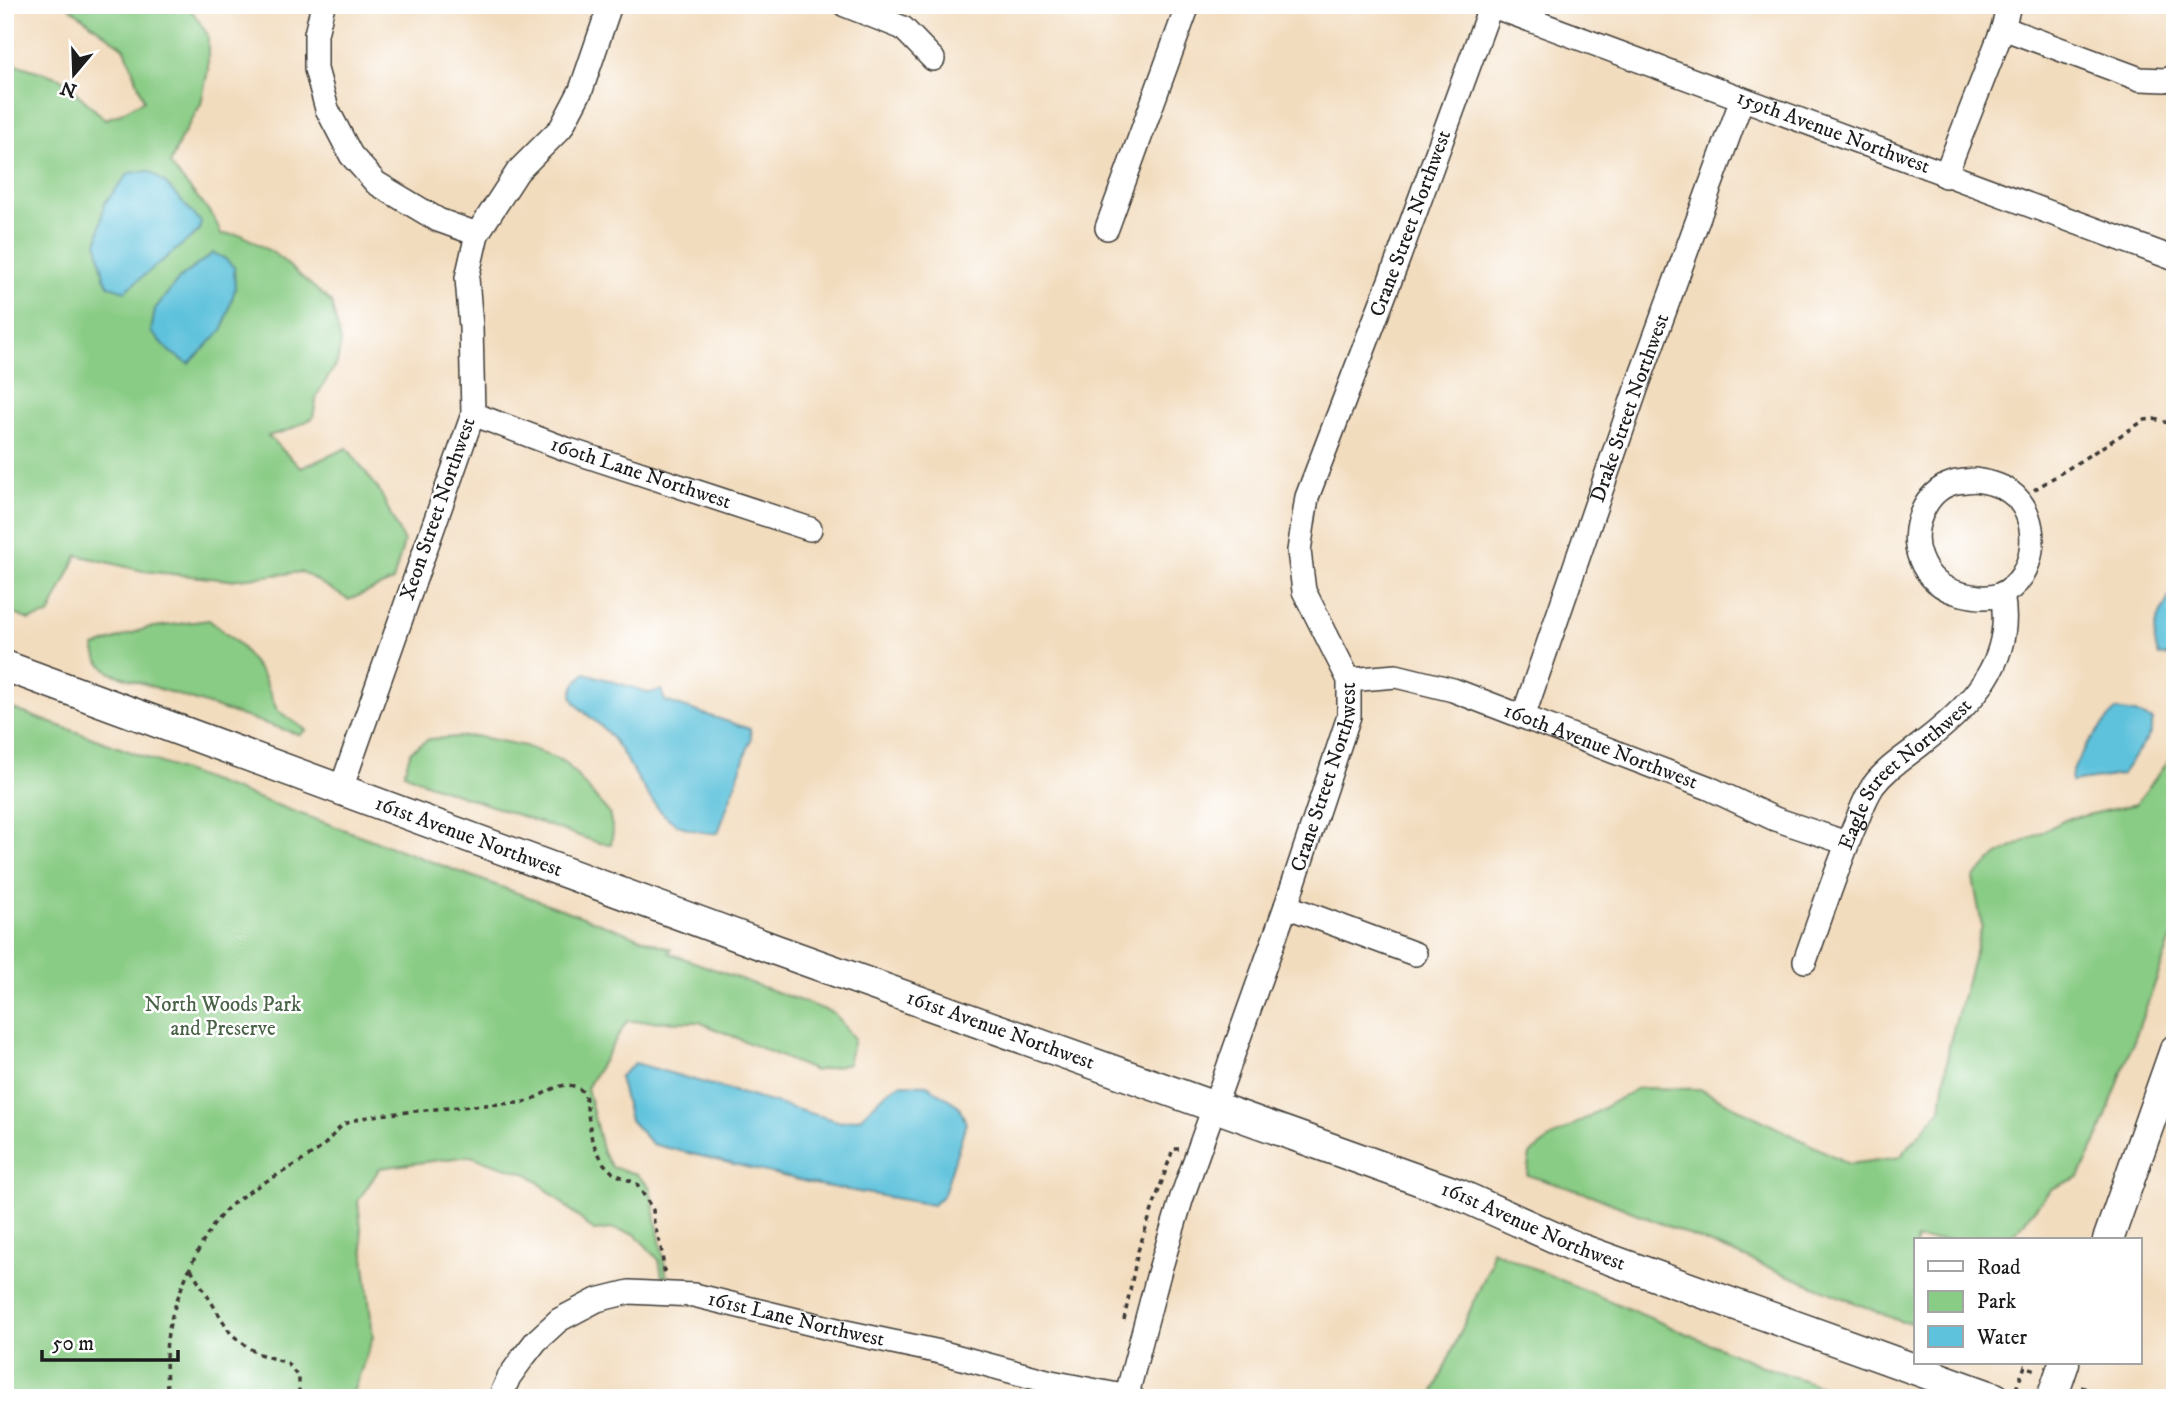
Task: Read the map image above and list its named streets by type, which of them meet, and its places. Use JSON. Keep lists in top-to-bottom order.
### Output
{
  "streets": {
    "main road": ["161st Avenue Northwest"],
    "street": [
      "159th Avenue Northwest",
      "Crane Street Northwest",
      "Drake Street Northwest",
      "160th Lane Northwest",
      "Xeon Street Northwest",
      "160th Avenue Northwest",
      "Eagle Street Northwest",
      "161st Lane Northwest"
    ]
  },
  "crossings": [
    ["159th Avenue Northwest", "Crane Street Northwest"],
    ["159th Avenue Northwest", "Drake Street Northwest"],
    ["Crane Street Northwest", "160th Avenue Northwest"],
    ["Crane Street Northwest", "161st Avenue Northwest"],
    ["Crane Street Northwest", "161st Lane Northwest"],
    ["Drake Street Northwest", "160th Avenue Northwest"],
    ["160th Lane Northwest", "Xeon Street Northwest"],
    ["Xeon Street Northwest", "161st Avenue Northwest"],
    ["160th Avenue Northwest", "Eagle Street Northwest"]
  ],
  "parks": ["North Woods Park and Preserve"],
  "legend": ["Road", "Park", "Water"],
  "scale_bar": "50 m",
  "north": "bottom"
}
